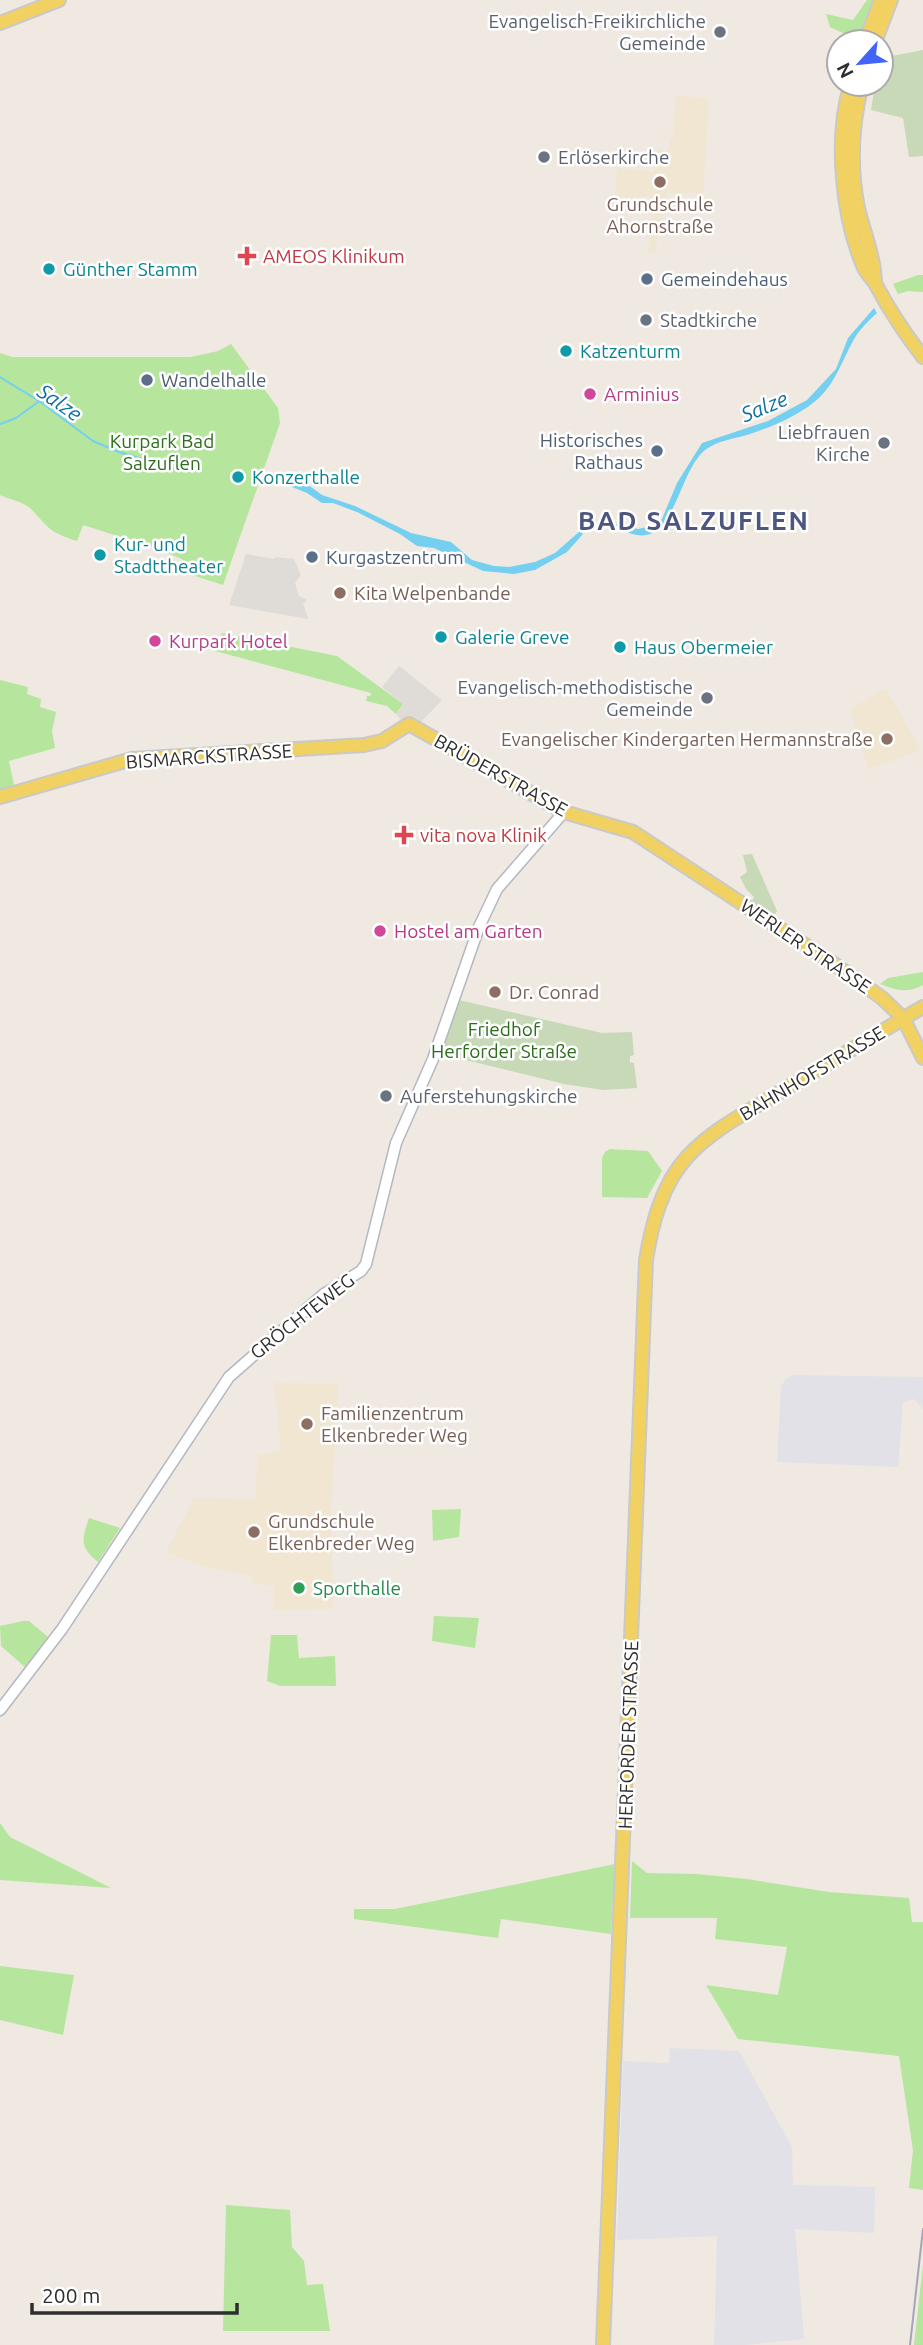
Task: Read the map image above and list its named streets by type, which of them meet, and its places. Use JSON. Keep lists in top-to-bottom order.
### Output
{
  "streets": {
    "main road": [
      "BISMARCKSTRASSE",
      "BRÜDERSTRASSE",
      "WERLER STRASSE",
      "BAHNHOFSTRASSE",
      "HERFORDER STRASSE"
    ],
    "street": ["GRÖCHTEWEG"]
  },
  "crossings": [
    ["BISMARCKSTRASSE", "BRÜDERSTRASSE"],
    ["BRÜDERSTRASSE", "WERLER STRASSE"],
    ["BRÜDERSTRASSE", "GRÖCHTEWEG"],
    ["WERLER STRASSE", "BAHNHOFSTRASSE"],
    ["BAHNHOFSTRASSE", "HERFORDER STRASSE"]
  ],
  "districts": ["BAD SALZUFLEN"],
  "water": ["Salze"],
  "parks": ["Kurpark Bad Salzuflen", "Friedhof Herforder Straße"],
  "places": {
    "other": [
      "Evangelisch-Freikirchliche Gemeinde",
      "Erlöserkirche",
      "Grundschule Ahornstraße",
      "Günther Stamm",
      "Gemeindehaus",
      "Stadtkirche",
      "Katzenturm",
      "Wandelhalle",
      "Arminius",
      "Liebfrauen Kirche",
      "Historisches Rathaus",
      "Konzerthalle",
      "Kur- und Stadttheater",
      "Kurgastzentrum",
      "Kita Welpenbande",
      "Galerie Greve",
      "Kurpark Hotel",
      "Haus Obermeier",
      "Evangelisch-methodistische Gemeinde",
      "Evangelischer Kindergarten Hermannstraße",
      "Hostel am Garten",
      "Dr. Conrad",
      "Auferstehungskirche",
      "Familienzentrum Elkenbreder Weg",
      "Grundschule Elkenbreder Weg",
      "Sporthalle"
    ],
    "health": ["AMEOS Klinikum", "vita nova Klinik"]
  },
  "scale_bar": "200 m",
  "north": "bottom left"
}
